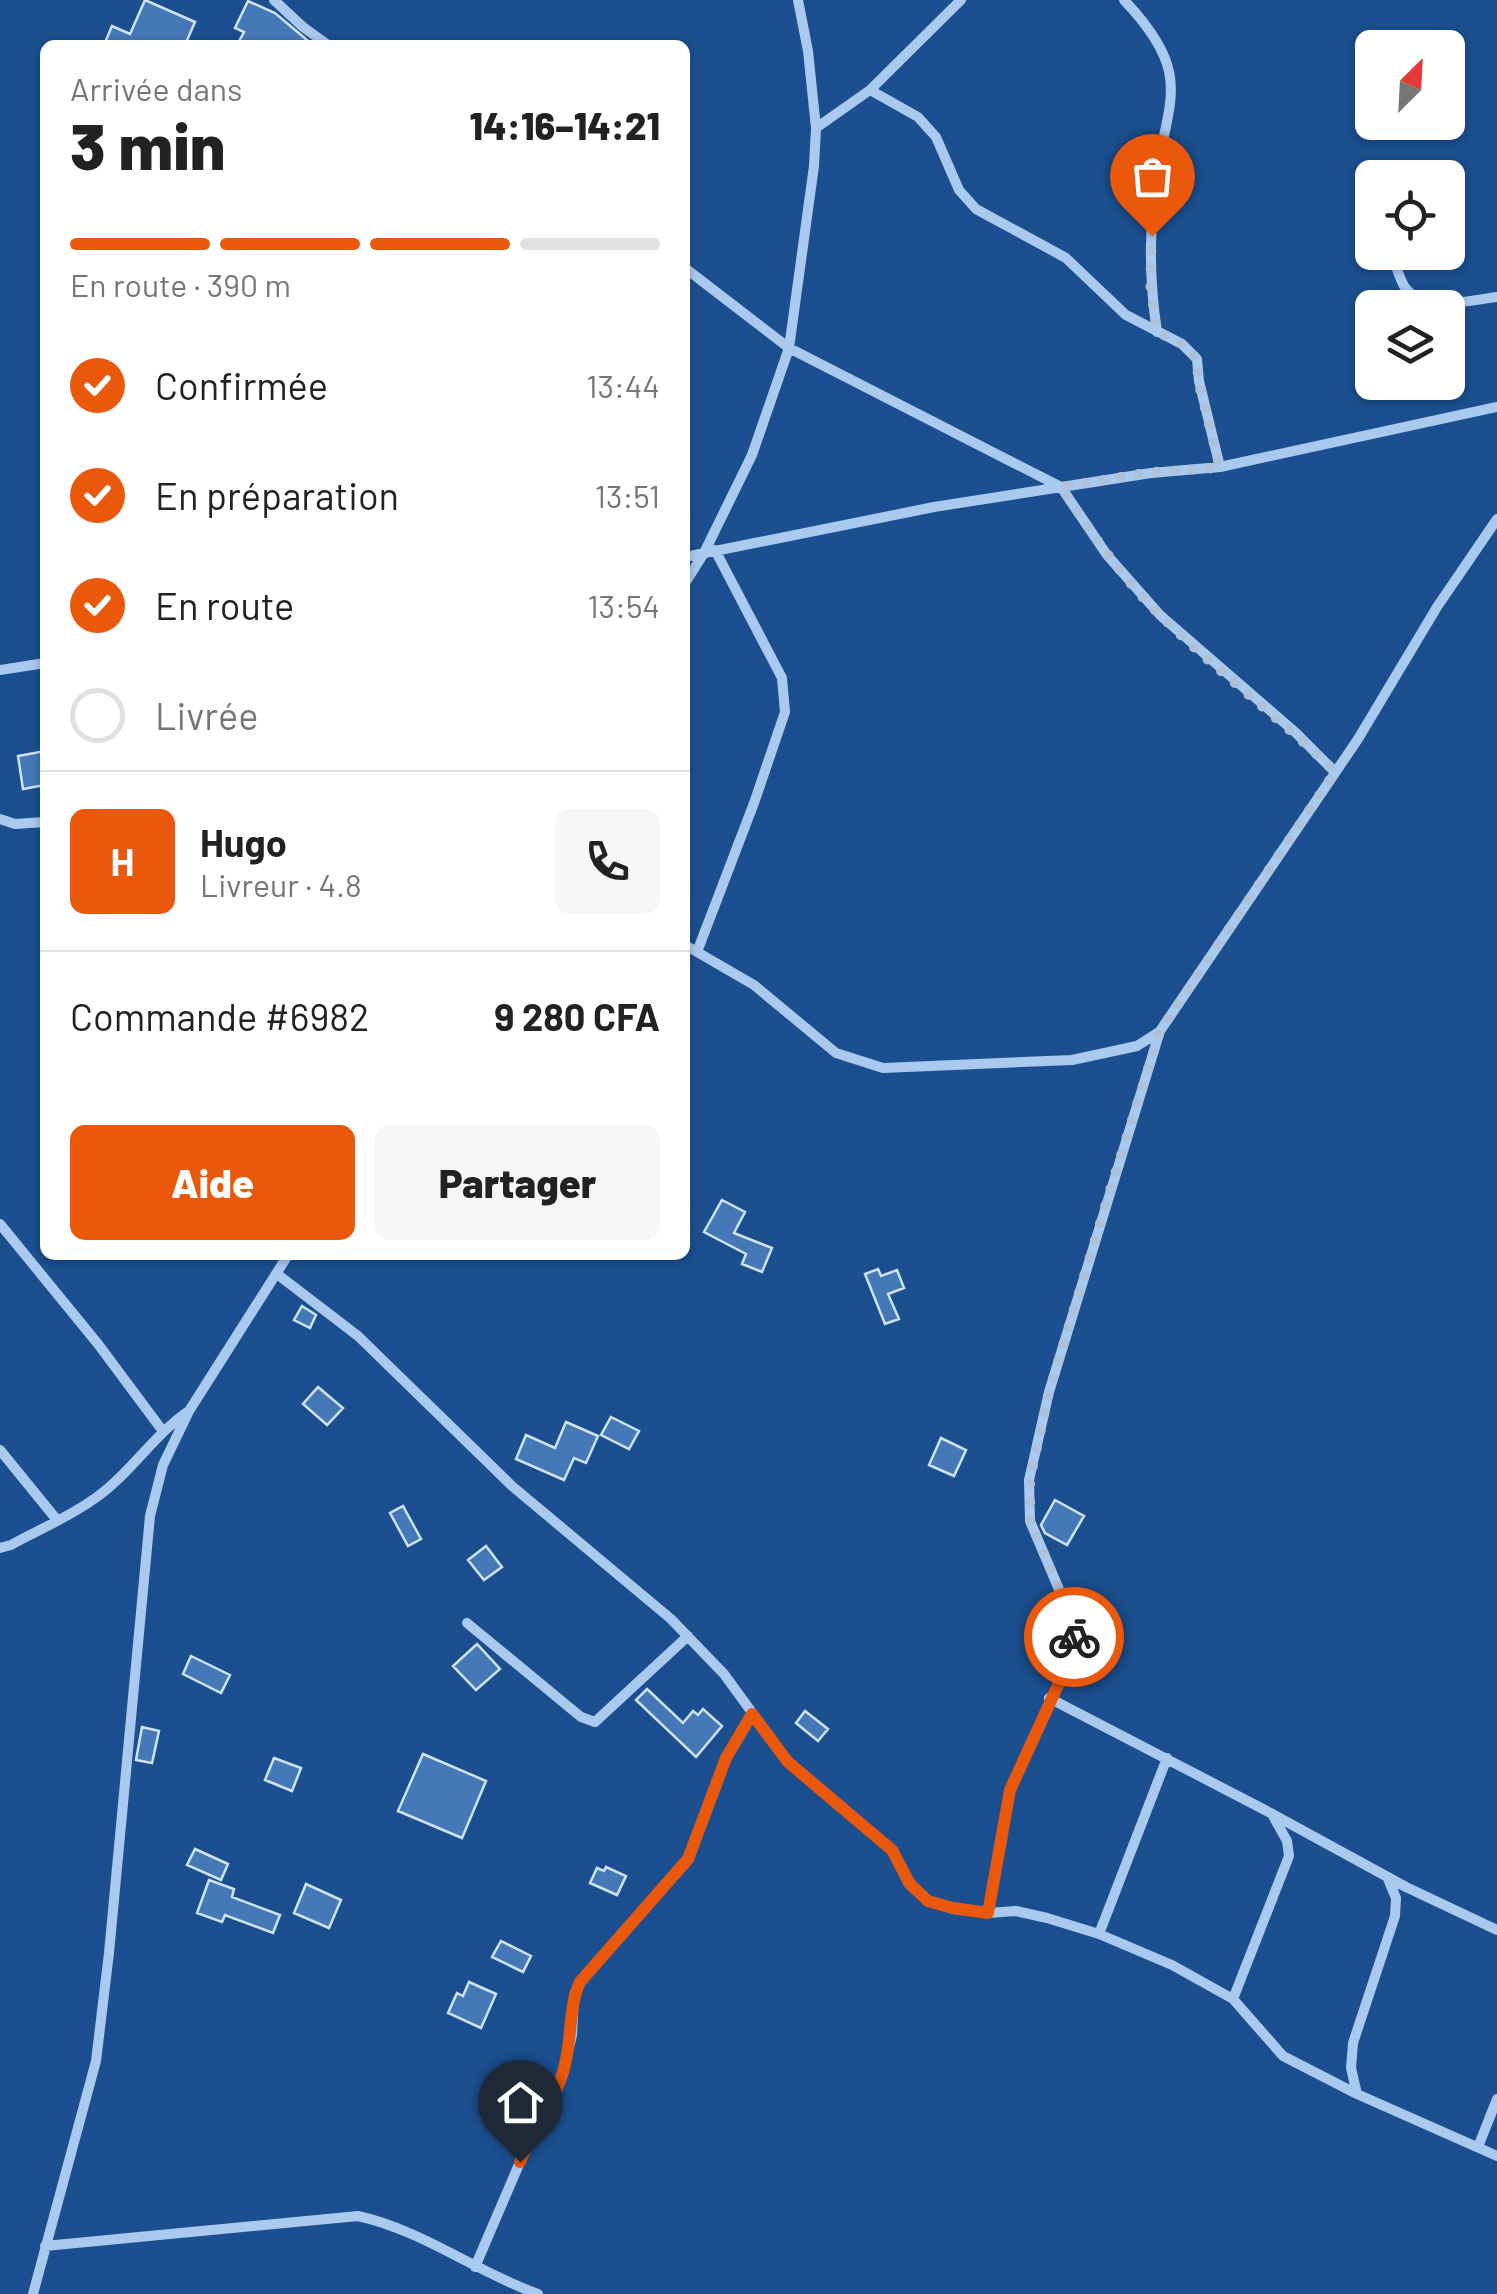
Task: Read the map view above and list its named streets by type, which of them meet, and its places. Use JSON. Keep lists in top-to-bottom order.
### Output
{
  "north": "top right",
  "page": {
    "heading": ["3 min", "Arrivée dans", "14:16–14:21"],
    "panel": [
      "Hugo",
      "Livreur · 4.8",
      "Commande #6982",
      "9 280 CFA"
    ],
    "bar": "En route · 390 m",
    "list": [
      ["Confirmée", "13:44"],
      ["En préparation", "13:51"],
      ["En route", "13:54"],
      "Livrée"
    ],
    "round": "H",
    "buttons": ["Aide", "Partager"]
  }
}
